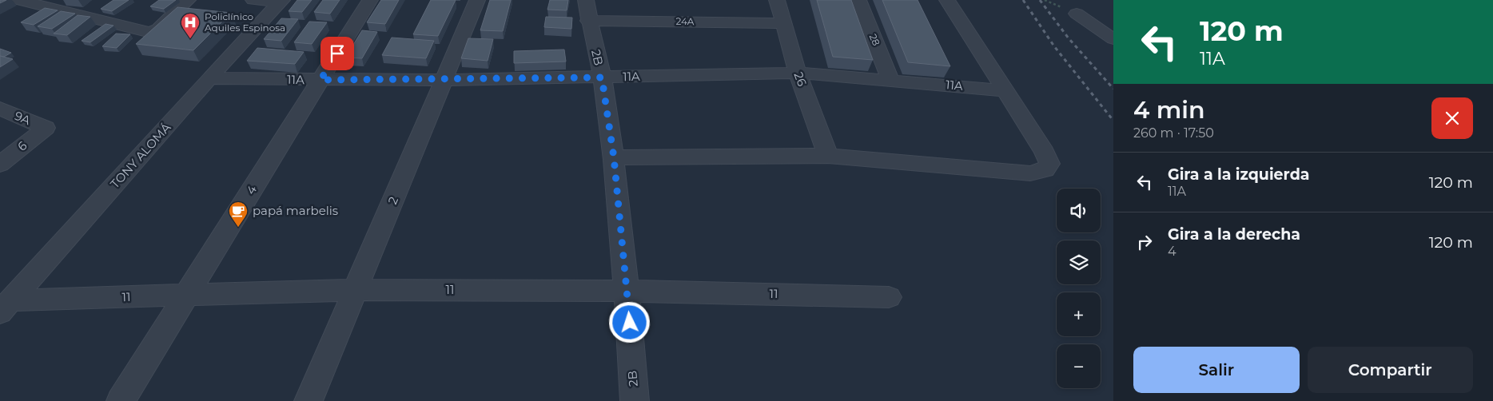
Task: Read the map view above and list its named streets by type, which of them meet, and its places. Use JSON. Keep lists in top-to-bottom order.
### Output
{
  "streets": {
    "street": [
      "24A",
      "28",
      "2B",
      "11A",
      "26",
      "9A",
      "6",
      "TONY ALOMÁ",
      "4",
      "2",
      "11"
    ]
  },
  "crossings": [
    ["24A", "2B"],
    ["24A", "26"],
    ["28", "11A"],
    ["2B", "11A"],
    ["2B", "11"],
    ["11A", "26"],
    ["11A", "TONY ALOMÁ"],
    ["11A", "4"],
    ["11A", "2"],
    ["9A", "6"],
    ["TONY ALOMÁ", "11"],
    ["4", "11"],
    ["2", "11"]
  ],
  "places": {
    "hospital": ["Policlínico Aquiles Espinosa"],
    "cafe": ["papá marbelis"]
  },
  "page": {
    "turn": ["120 m", "11A"],
    "heading": ["4 min", "260 m · 17:50"],
    "list": [
      {
        "name": "Gira a la izquierda",
        "note": "11A",
        "value": "120 m"
      },
      {
        "name": "Gira a la derecha",
        "note": "4",
        "value": "120 m"
      }
    ],
    "map_buttons": ["+", "−"],
    "buttons": ["Salir", "Compartir"]
  }
}
